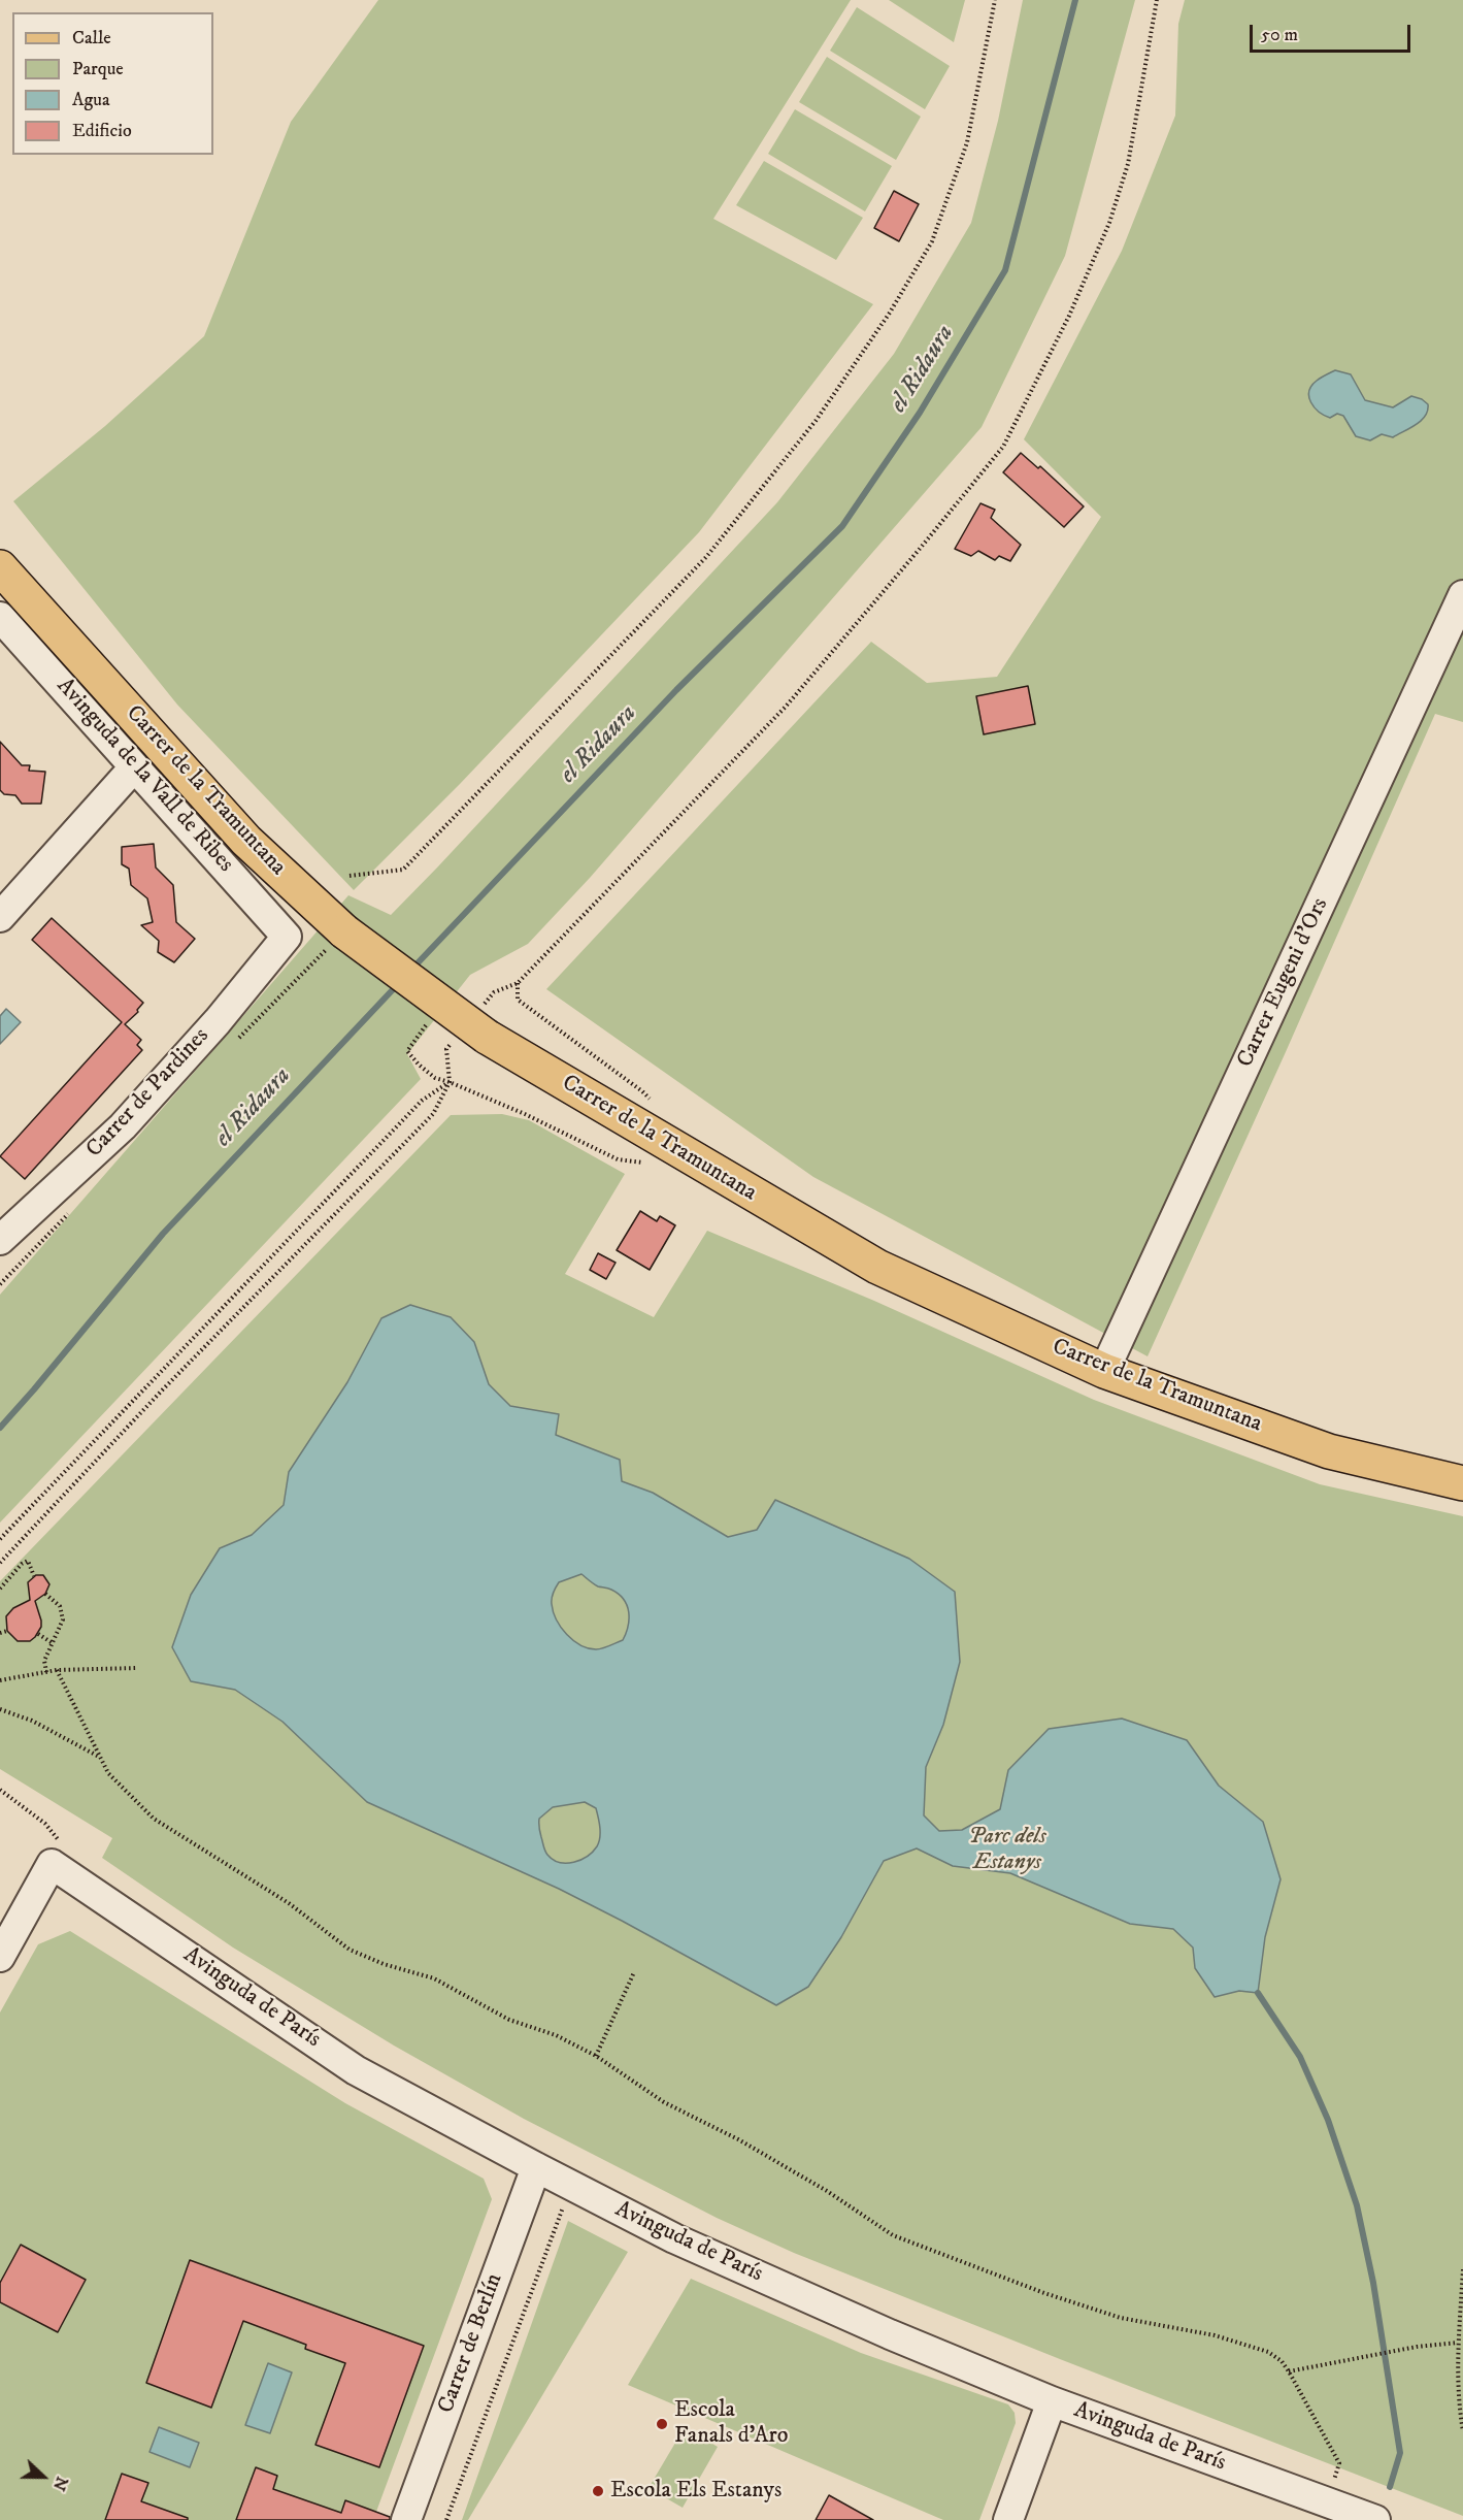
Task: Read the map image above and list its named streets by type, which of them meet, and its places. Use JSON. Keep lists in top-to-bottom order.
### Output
{
  "streets": {
    "main road": ["Carrer de la Tramuntana"],
    "street": [
      "Avinguda de la Vall de Ribes",
      "Carrer Eugeni d'Ors",
      "Carrer de Pardines",
      "Avinguda de París",
      "Carrer de Berlín"
    ]
  },
  "crossings": [
    ["Avinguda de la Vall de Ribes", "Carrer de Pardines"],
    ["Carrer de la Tramuntana", "Carrer Eugeni d'Ors"],
    ["Avinguda de París", "Carrer de Berlín"]
  ],
  "water": ["el Ridaura"],
  "parks": ["Parc dels Estanys"],
  "places": ["Escola Fanals d'Aro", "Escola Els Estanys"],
  "legend": [
    "Calle",
    "Parque",
    "Agua",
    "Edificio"
  ],
  "scale_bar": "50 m",
  "north": "right"
}
